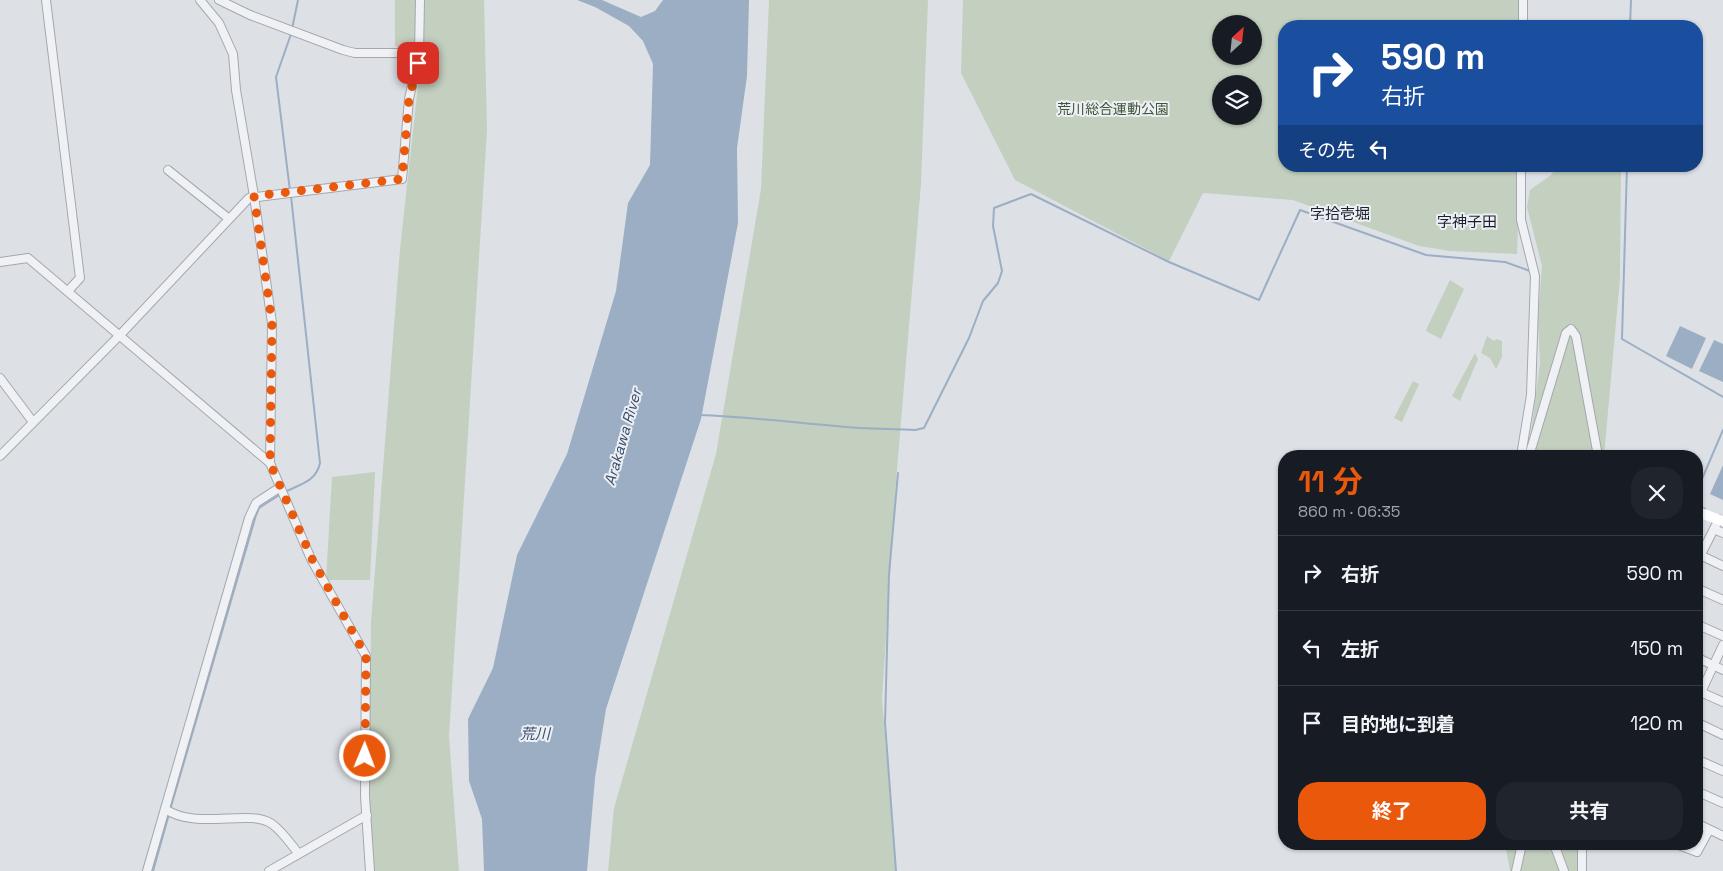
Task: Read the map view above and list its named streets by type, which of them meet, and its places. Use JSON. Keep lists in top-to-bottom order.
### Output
{
  "districts": ["字拾壱堀", "字神子田"],
  "water": ["Arakawa River", "荒川"],
  "parks": ["荒川総合運動公園"],
  "north": "top right",
  "page": {
    "turn": ["590 m", "右折"],
    "then": "その先",
    "heading": ["11 分", "860 m · 06:35"],
    "list": [
      {
        "name": "右折",
        "value": "590 m"
      },
      {
        "name": "左折",
        "value": "150 m"
      },
      {
        "name": "目的地に到着",
        "value": "120 m"
      }
    ],
    "buttons": ["終了", "共有"]
  }
}
